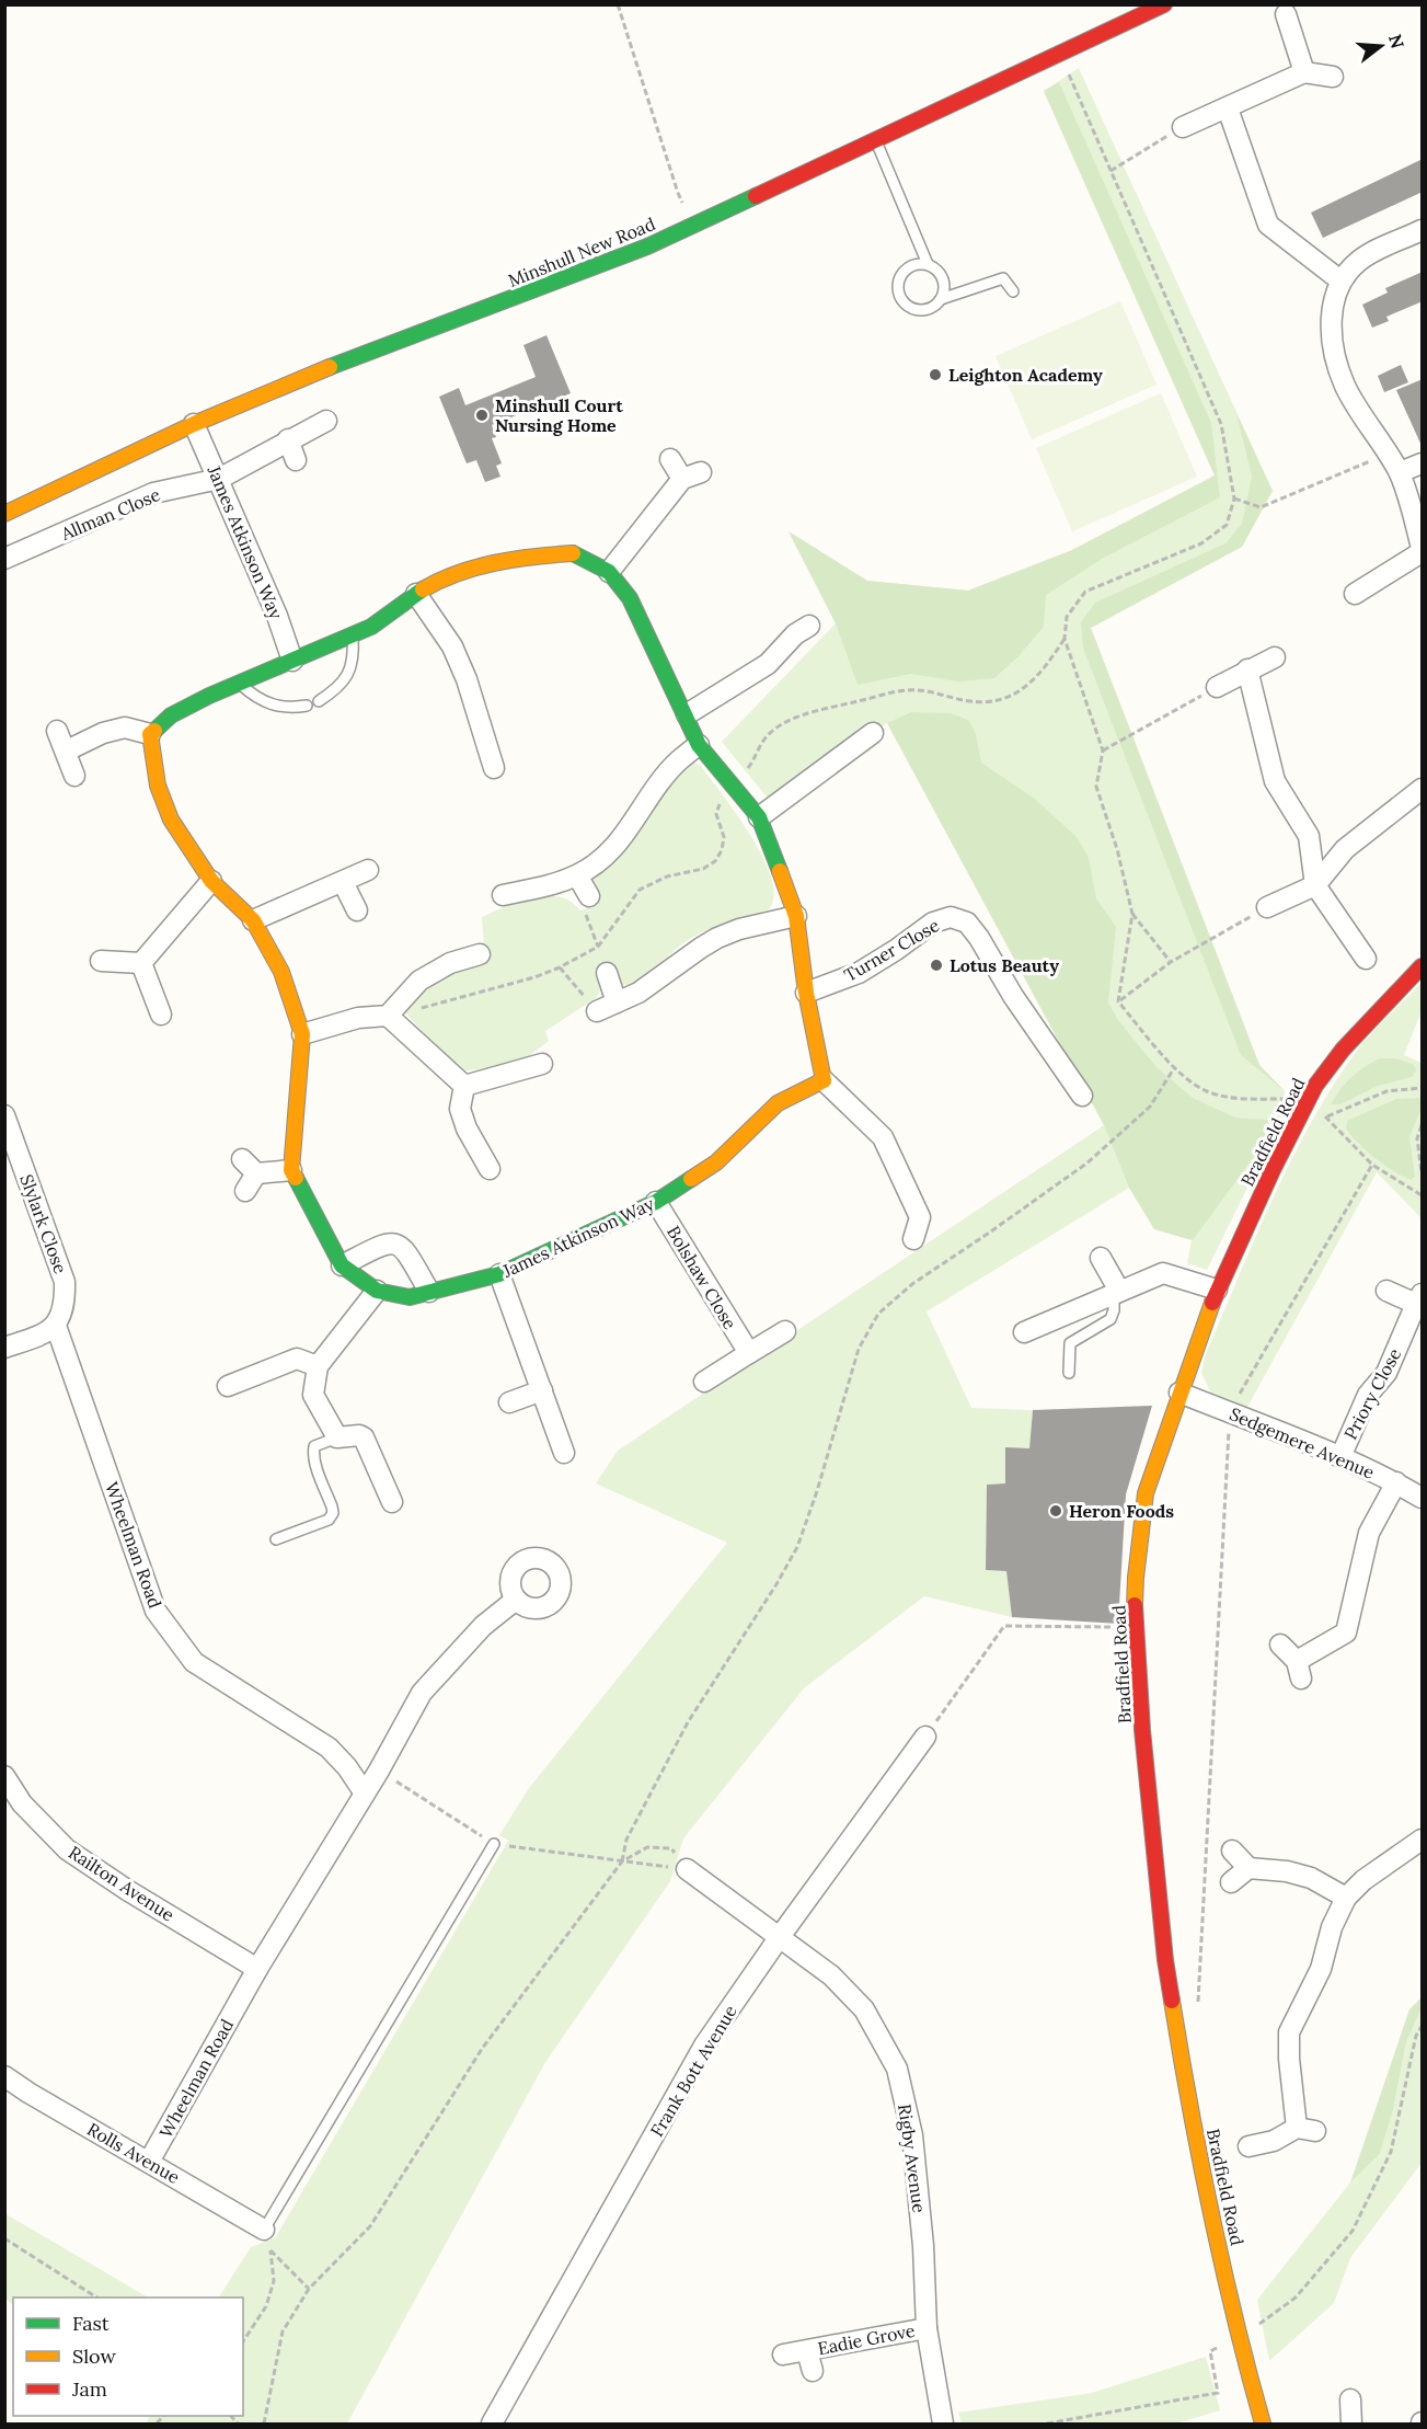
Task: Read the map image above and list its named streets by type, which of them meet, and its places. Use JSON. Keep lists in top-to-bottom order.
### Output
{
  "streets": {
    "street": [
      "Minshull New Road",
      "Allman Close",
      "James Atkinson Way",
      "Turner Close",
      "Bradfield Road",
      "Slylark Close",
      "Bolshaw Close",
      "Priory Close",
      "Sedgemere Avenue",
      "Wheelman Road",
      "Railton Avenue",
      "Frank Bott Avenue",
      "Rolls Avenue",
      "Rigby Avenue",
      "Eadie Grove"
    ]
  },
  "crossings": [
    ["Minshull New Road", "James Atkinson Way"],
    ["Allman Close", "James Atkinson Way"],
    ["James Atkinson Way", "Bolshaw Close"],
    ["Bradfield Road", "Sedgemere Avenue"],
    ["Slylark Close", "Wheelman Road"],
    ["Priory Close", "Sedgemere Avenue"],
    ["Wheelman Road", "Railton Avenue"],
    ["Wheelman Road", "Rolls Avenue"],
    ["Frank Bott Avenue", "Rigby Avenue"],
    ["Rigby Avenue", "Eadie Grove"]
  ],
  "places": [
    "Leighton Academy",
    "Minshull Court Nursing Home",
    "Lotus Beauty",
    "Heron Foods"
  ],
  "legend": ["Fast", "Slow", "Jam"],
  "north": "right"
}
